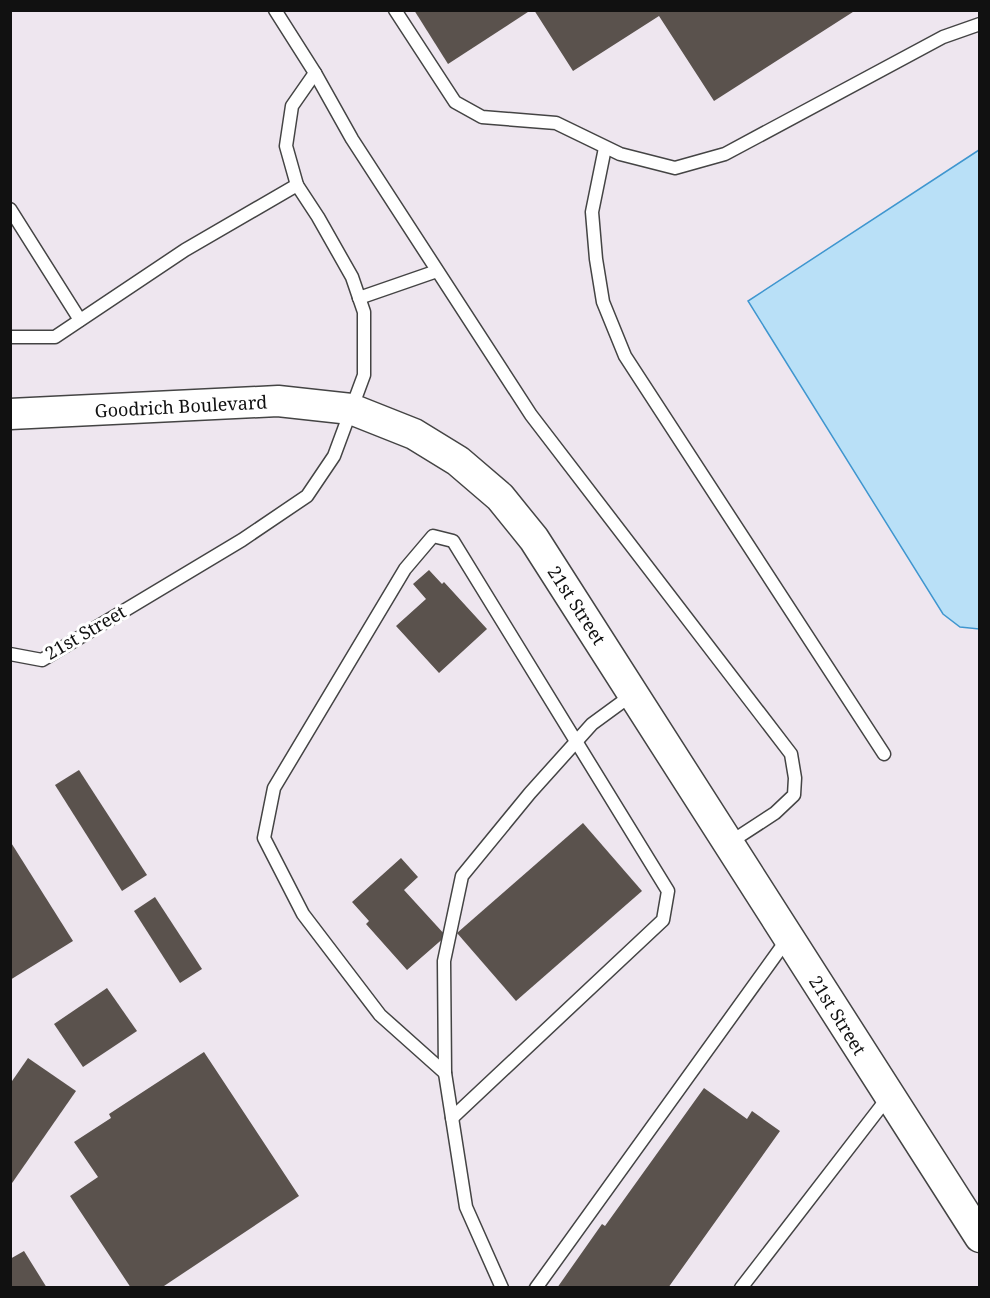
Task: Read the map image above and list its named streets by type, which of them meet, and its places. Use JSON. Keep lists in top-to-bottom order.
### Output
{
  "streets": {
    "street": ["Goodrich Boulevard", "21st Street"]
  },
  "crossings": [
    ["Goodrich Boulevard", "21st Street"]
  ]
}
